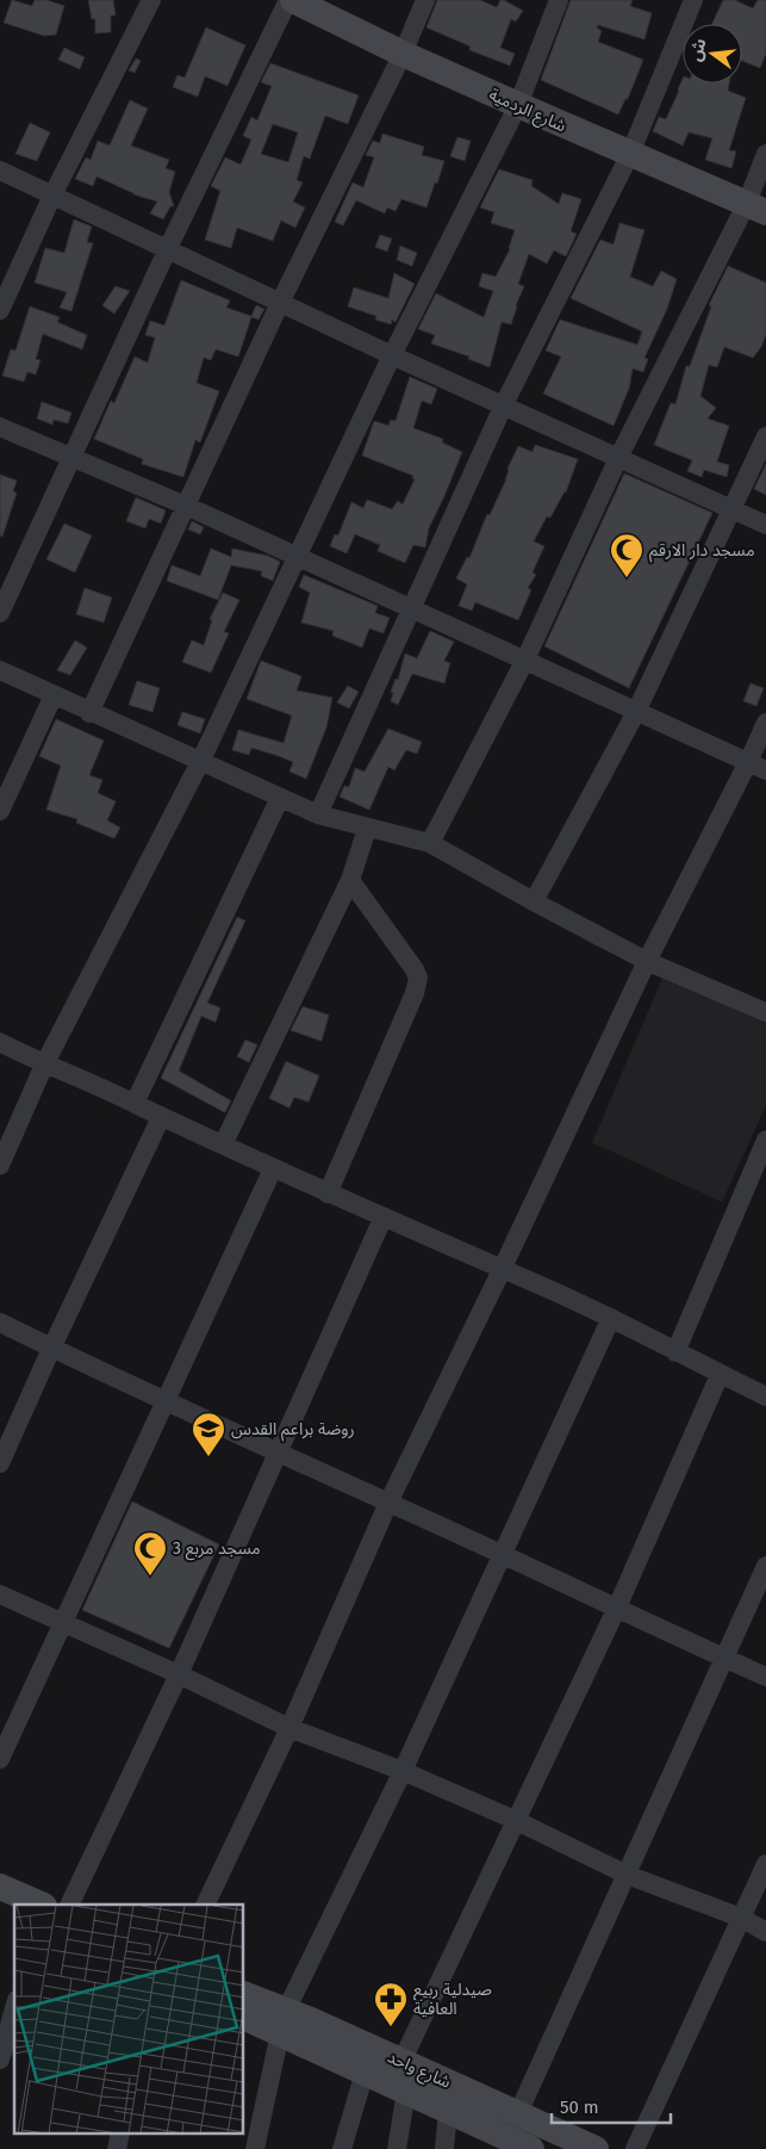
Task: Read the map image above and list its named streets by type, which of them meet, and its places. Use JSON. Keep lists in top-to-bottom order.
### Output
{
  "streets": {
    "street": ["شارع الردمية", "شارع واحد"]
  },
  "places": {
    "mosque": ["مسجد دار الارقم", "مسجد مربع 3"],
    "school or university": ["روضة براعم القدس"],
    "pharmacy": ["صيدلية ربيع العافية"]
  },
  "scale_bar": "50 m",
  "north": "left"
}
